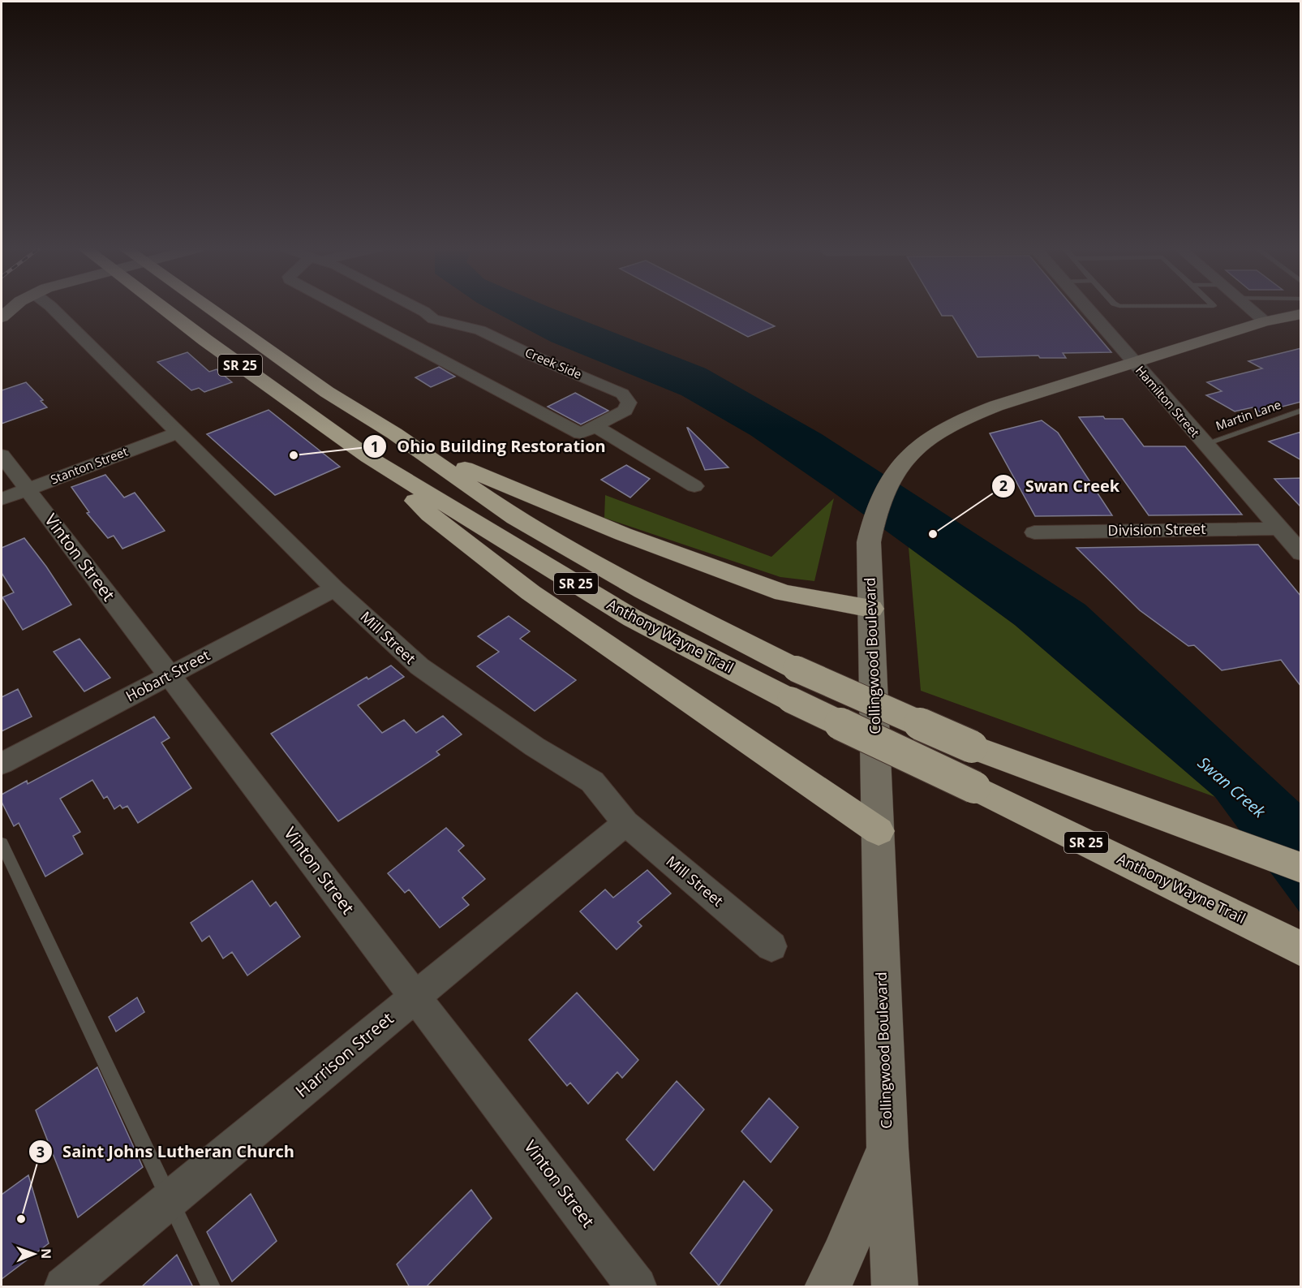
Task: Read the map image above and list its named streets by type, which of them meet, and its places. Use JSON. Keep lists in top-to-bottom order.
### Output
{
  "streets": {
    "highway": ["SR 25", "Anthony Wayne Trail"],
    "main road": ["Collingwood Boulevard"],
    "street": [
      "Creek Side",
      "Hamilton Street",
      "Stanton Street",
      "Division Street",
      "Vinton Street",
      "Mill Street",
      "Hobart Street",
      "Harrison Street"
    ],
    "lane": ["Martin Lane"]
  },
  "crossings": [
    ["Hamilton Street", "Martin Lane"],
    ["Hamilton Street", "Division Street"],
    ["Hamilton Street", "Collingwood Boulevard"],
    ["Stanton Street", "Vinton Street"],
    ["Stanton Street", "Mill Street"],
    ["Vinton Street", "Hobart Street"],
    ["Vinton Street", "Harrison Street"],
    ["Mill Street", "Hobart Street"],
    ["Mill Street", "Harrison Street"]
  ],
  "water": ["Swan Creek"],
  "places": ["Ohio Building Restoration", "Swan Creek", "Saint Johns Lutheran Church"],
  "north": "right"
}
